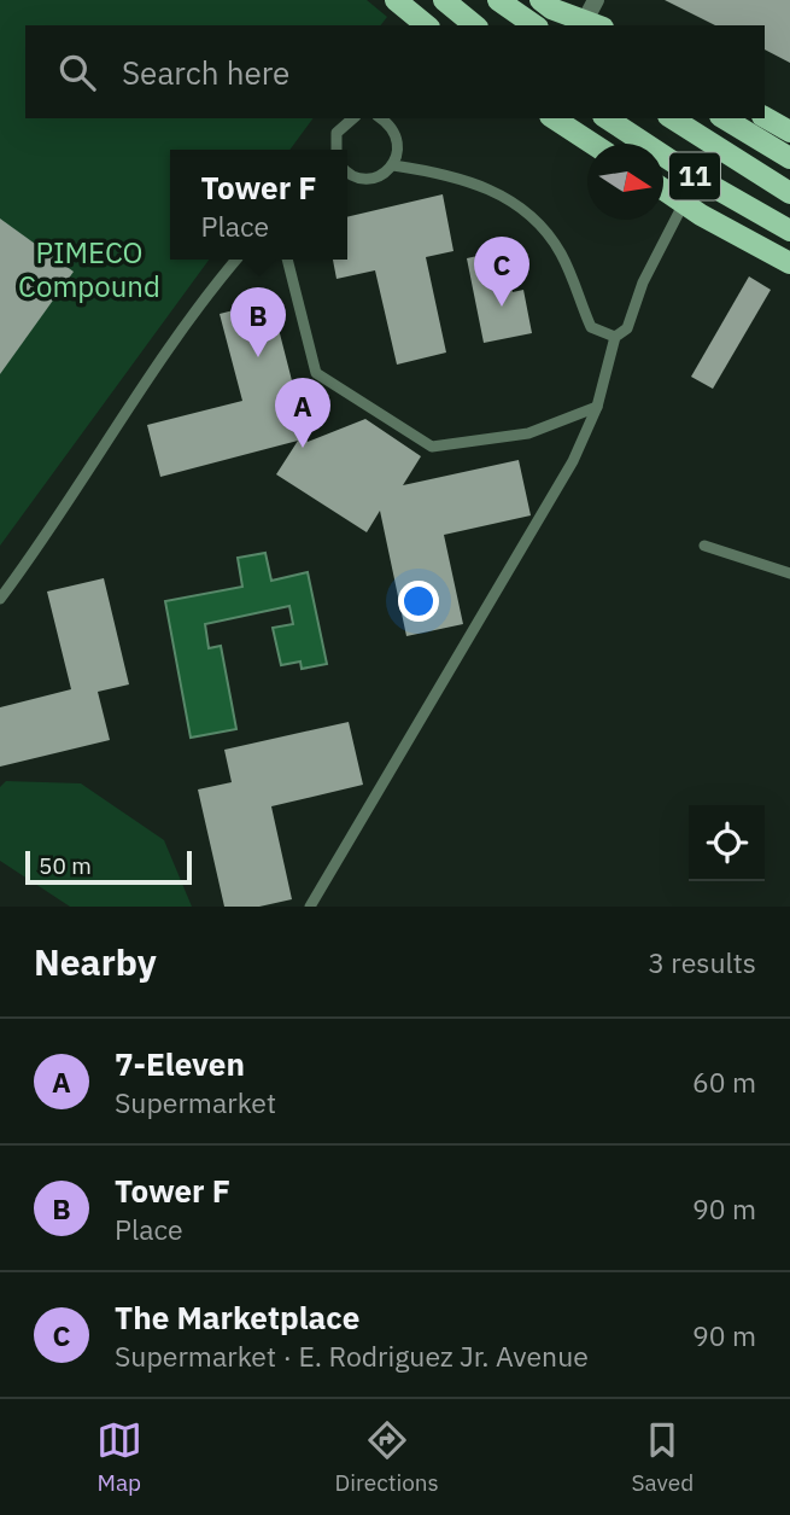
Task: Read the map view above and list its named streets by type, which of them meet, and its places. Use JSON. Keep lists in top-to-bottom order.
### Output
{
  "streets": {
    "main road": ["11"]
  },
  "parks": ["PIMECO Compound"],
  "scale_bar": "50 m",
  "north": "right",
  "page": {
    "search": "Search here",
    "popup": ["Tower F", "Place"],
    "pins": ["C", "B", "A"],
    "scale": "50 m",
    "heading": ["Nearby", "3 results"],
    "list": [
      {
        "mark": "A",
        "name": "7-Eleven",
        "note": "Supermarket",
        "value": "60 m"
      },
      {
        "mark": "B",
        "name": "Tower F",
        "note": "Place",
        "value": "90 m"
      },
      {
        "mark": "C",
        "name": "The Marketplace",
        "note": "Supermarket · E. Rodriguez Jr. Avenue",
        "value": "90 m"
      }
    ],
    "nav": ["Map", "Directions", "Saved"]
  }
}
